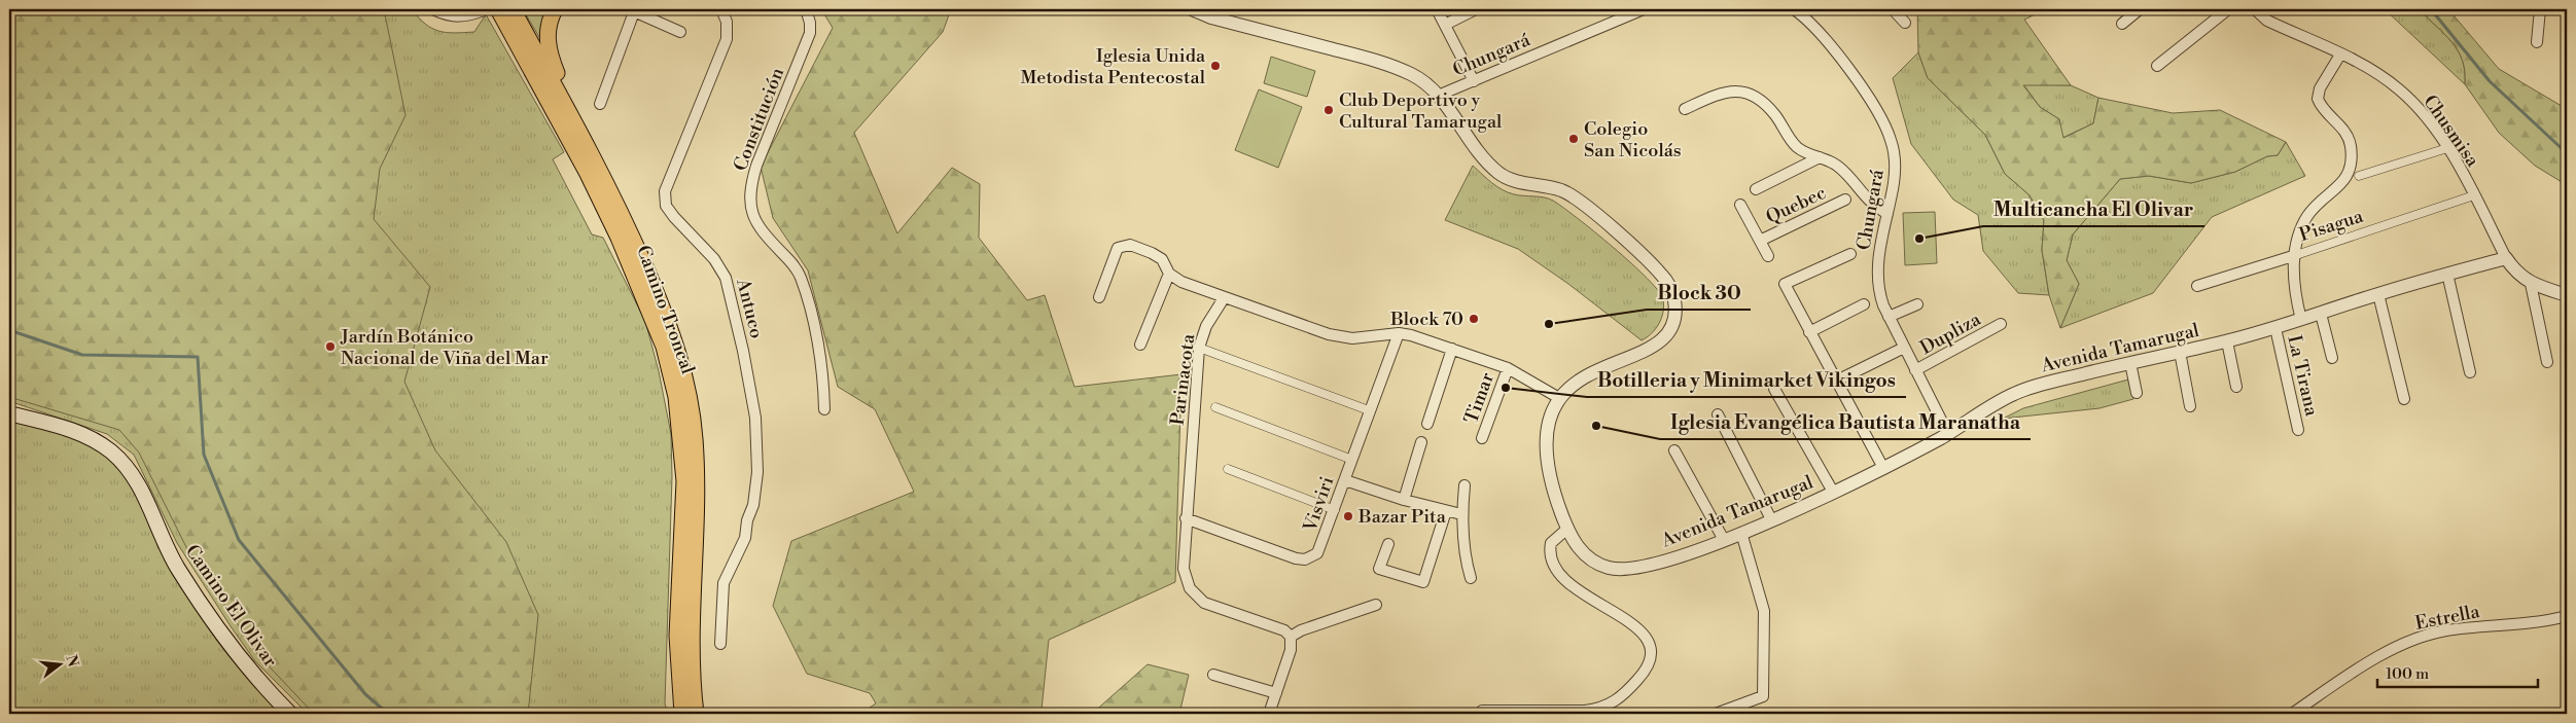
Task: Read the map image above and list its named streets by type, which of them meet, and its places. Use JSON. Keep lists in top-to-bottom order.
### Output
{
  "streets": {
    "main road": ["Camino Troncal", "Camino El Olivar"],
    "street": [
      "Chungará",
      "Constitución",
      "Chusmisa",
      "Quebec",
      "Pisagua",
      "Antuco",
      "Dupliza",
      "Avenida Tamarugal",
      "La Tirana",
      "Parinacota",
      "Timar",
      "Visviri",
      "Estrella"
    ]
  },
  "crossings": [
    ["Chungará", "Dupliza"],
    ["Chungará", "Avenida Tamarugal"],
    ["Chusmisa", "Pisagua"],
    ["Chusmisa", "Avenida Tamarugal"],
    ["Avenida Tamarugal", "La Tirana"],
    ["Parinacota", "Visviri"]
  ],
  "places": [
    "Iglesia Unida Metodista Pentecostal",
    "Club Deportivo y Cultural Tamarugal",
    "Colegio San Nicolás",
    "Multicancha El Olivar",
    "Block 70",
    "Block 30",
    "Jardín Botánico Nacional de Viña del Mar",
    "Botilleria y Minimarket Vikingos",
    "Iglesia Evangélica Bautista Maranatha",
    "Bazar Pita"
  ],
  "scale_bar": "100 m",
  "north": "right"
}
